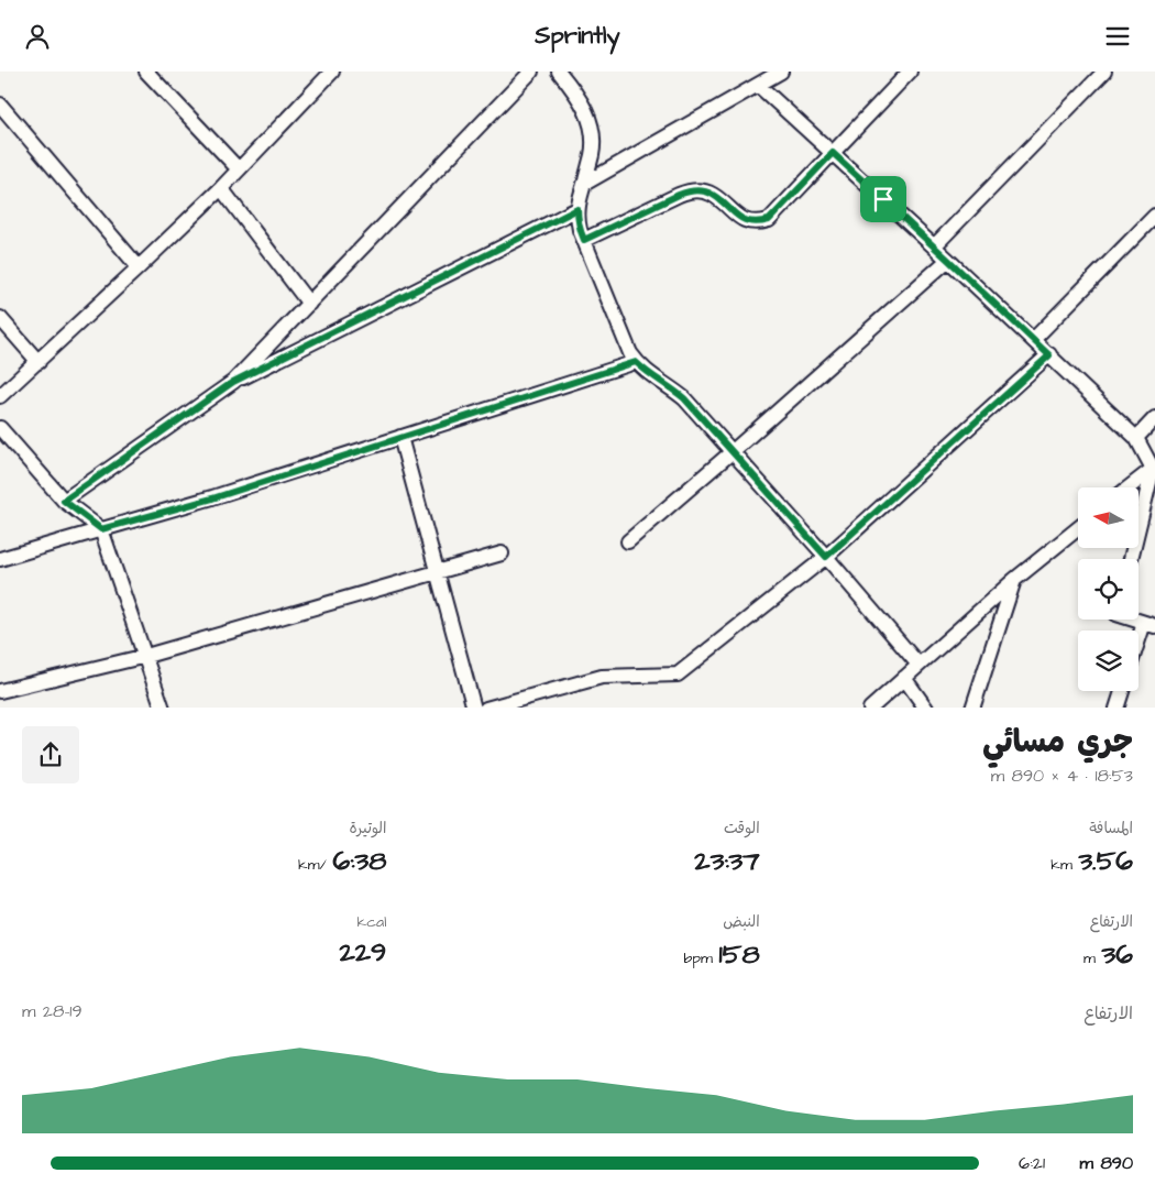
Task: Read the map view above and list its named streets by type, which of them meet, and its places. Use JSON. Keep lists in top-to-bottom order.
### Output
{
  "north": "left",
  "page": {
    "header": "Sprintly",
    "heading": ["جري مسائي", "18:53 · 4 × 890 m"],
    "stats": [
      ["المسافة", "3.56 km"],
      ["الوقت", "23:37"],
      ["الوتيرة", "6:38 /km"],
      ["الارتفاع", "36 m"],
      ["النبض", "158 bpm"],
      ["kcal", "229"]
    ],
    "chart": ["الارتفاع", "19–28 m"],
    "list": [
      {
        "name": "890 m",
        "note": "6:21"
      }
    ]
  }
}
